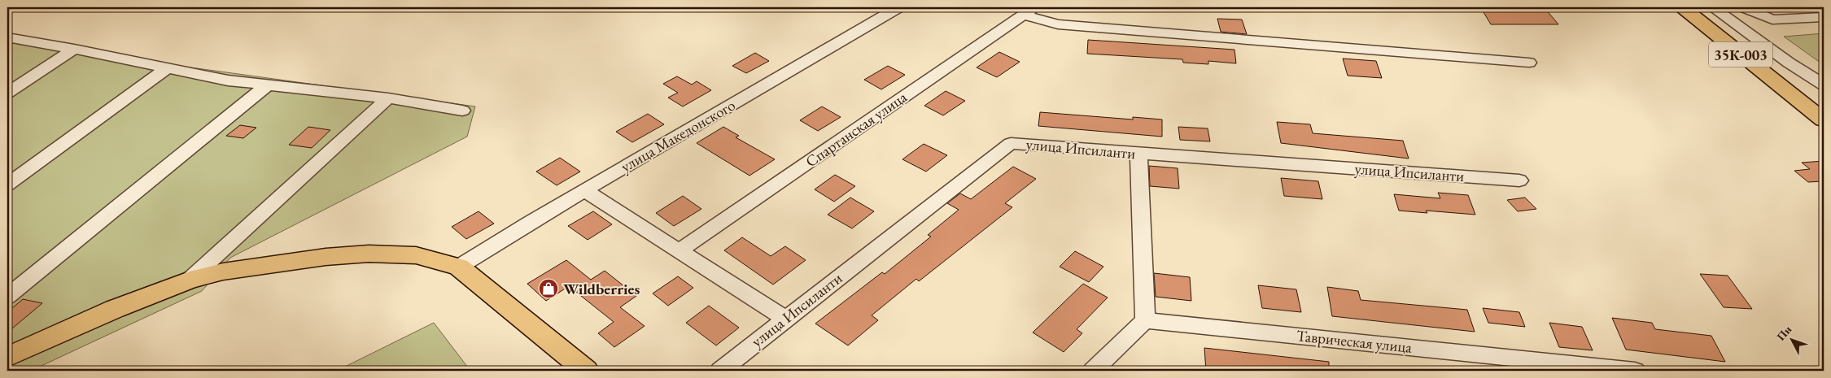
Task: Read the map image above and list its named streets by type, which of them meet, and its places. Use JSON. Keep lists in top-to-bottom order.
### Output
{
  "streets": {
    "main road": ["35К-003"],
    "street": [
      "Спартанская улица",
      "улица Македонского",
      "улица Ипсиланти",
      "Таврическая улица"
    ]
  },
  "places": {
    "shop": ["Wildberries"]
  },
  "north": "top left"
}
